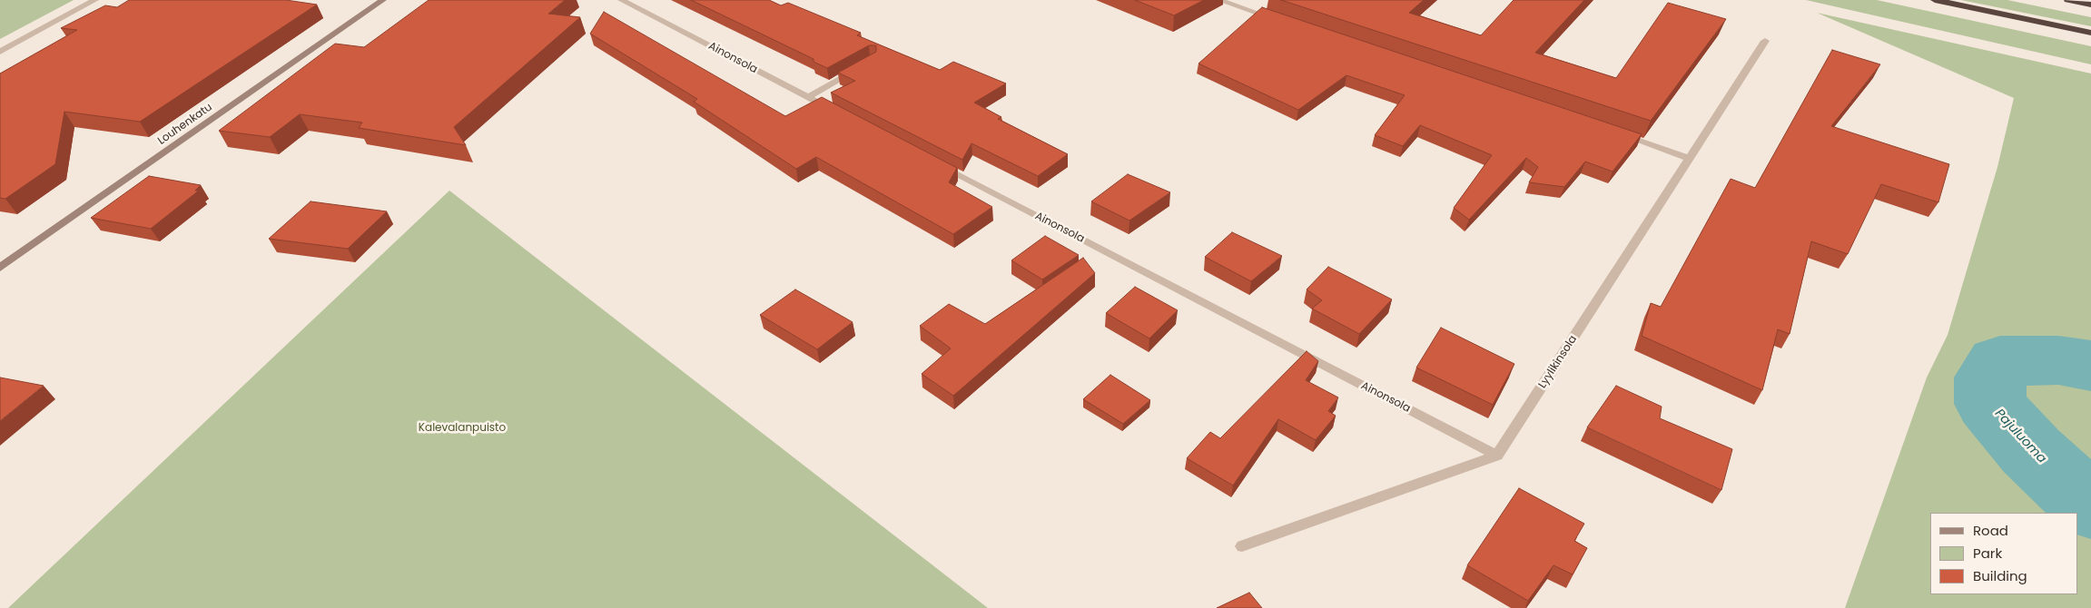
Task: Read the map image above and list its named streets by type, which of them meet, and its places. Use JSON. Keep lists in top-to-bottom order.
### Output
{
  "streets": {
    "street": ["Ainonsola", "Louhenkatu", "Lyylikinsola"]
  },
  "crossings": [
    ["Ainonsola", "Lyylikinsola"]
  ],
  "water": ["Pajuluoma"],
  "parks": ["Kalevalanpuisto"],
  "legend": ["Road", "Park", "Building"]
}
